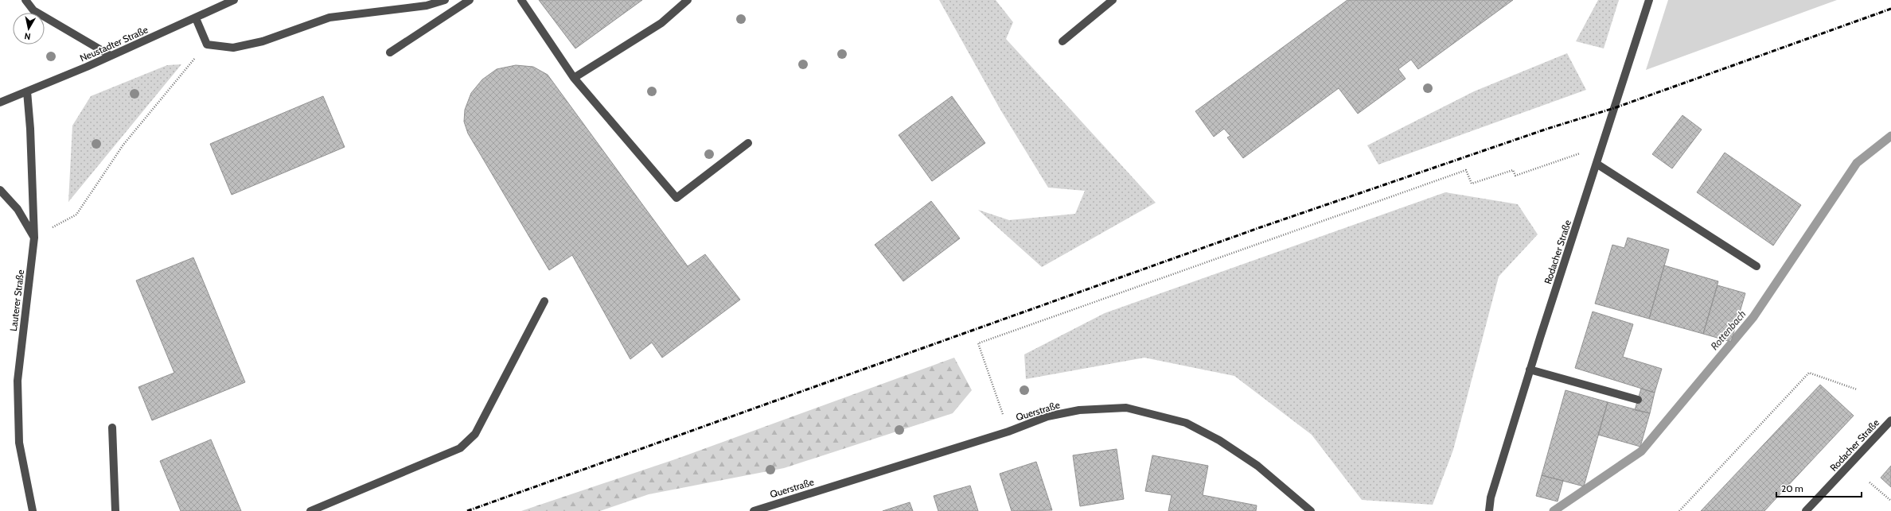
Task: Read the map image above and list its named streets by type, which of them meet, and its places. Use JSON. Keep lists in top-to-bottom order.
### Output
{
  "streets": {
    "street": [
      "Neustadter Straße",
      "Rodacher Straße",
      "Lauterer Straße",
      "Querstraße"
    ]
  },
  "crossings": [
    ["Neustadter Straße", "Lauterer Straße"]
  ],
  "water": ["Rottenbach"],
  "scale_bar": "20 m",
  "north": "bottom"
}
